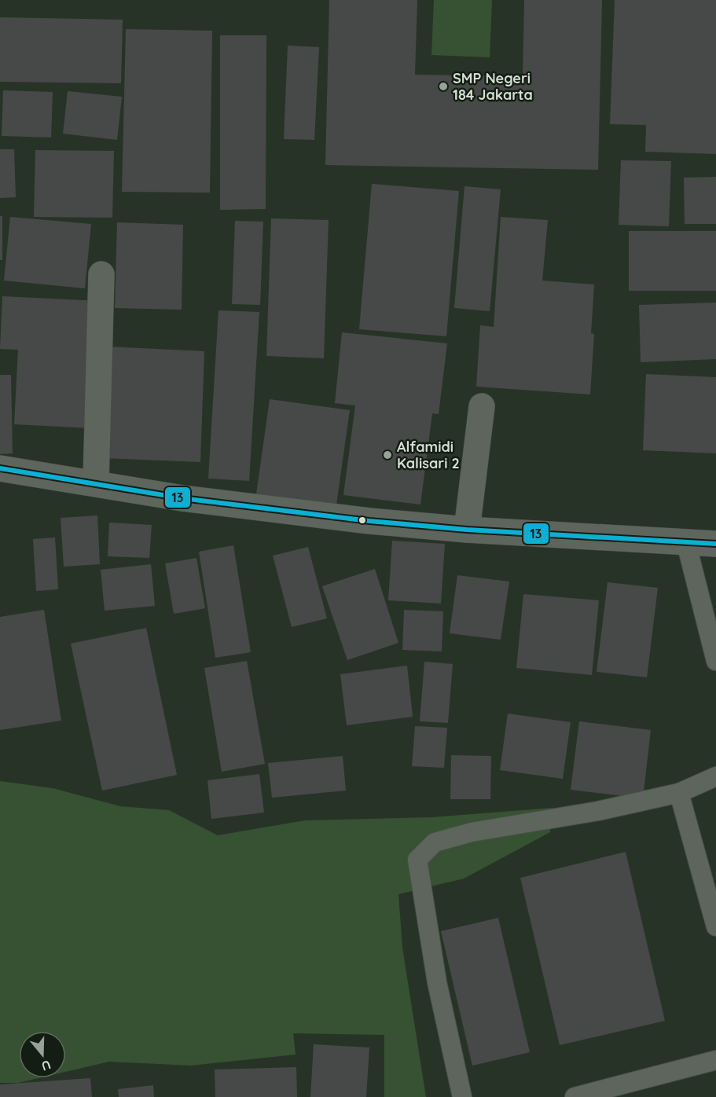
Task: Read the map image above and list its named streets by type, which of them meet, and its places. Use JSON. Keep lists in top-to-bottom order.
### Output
{
  "places": ["SMP Negeri 184 Jakarta", "Alfamidi Kalisari 2"],
  "lines": ["transit line 13"],
  "north": "bottom"
}
